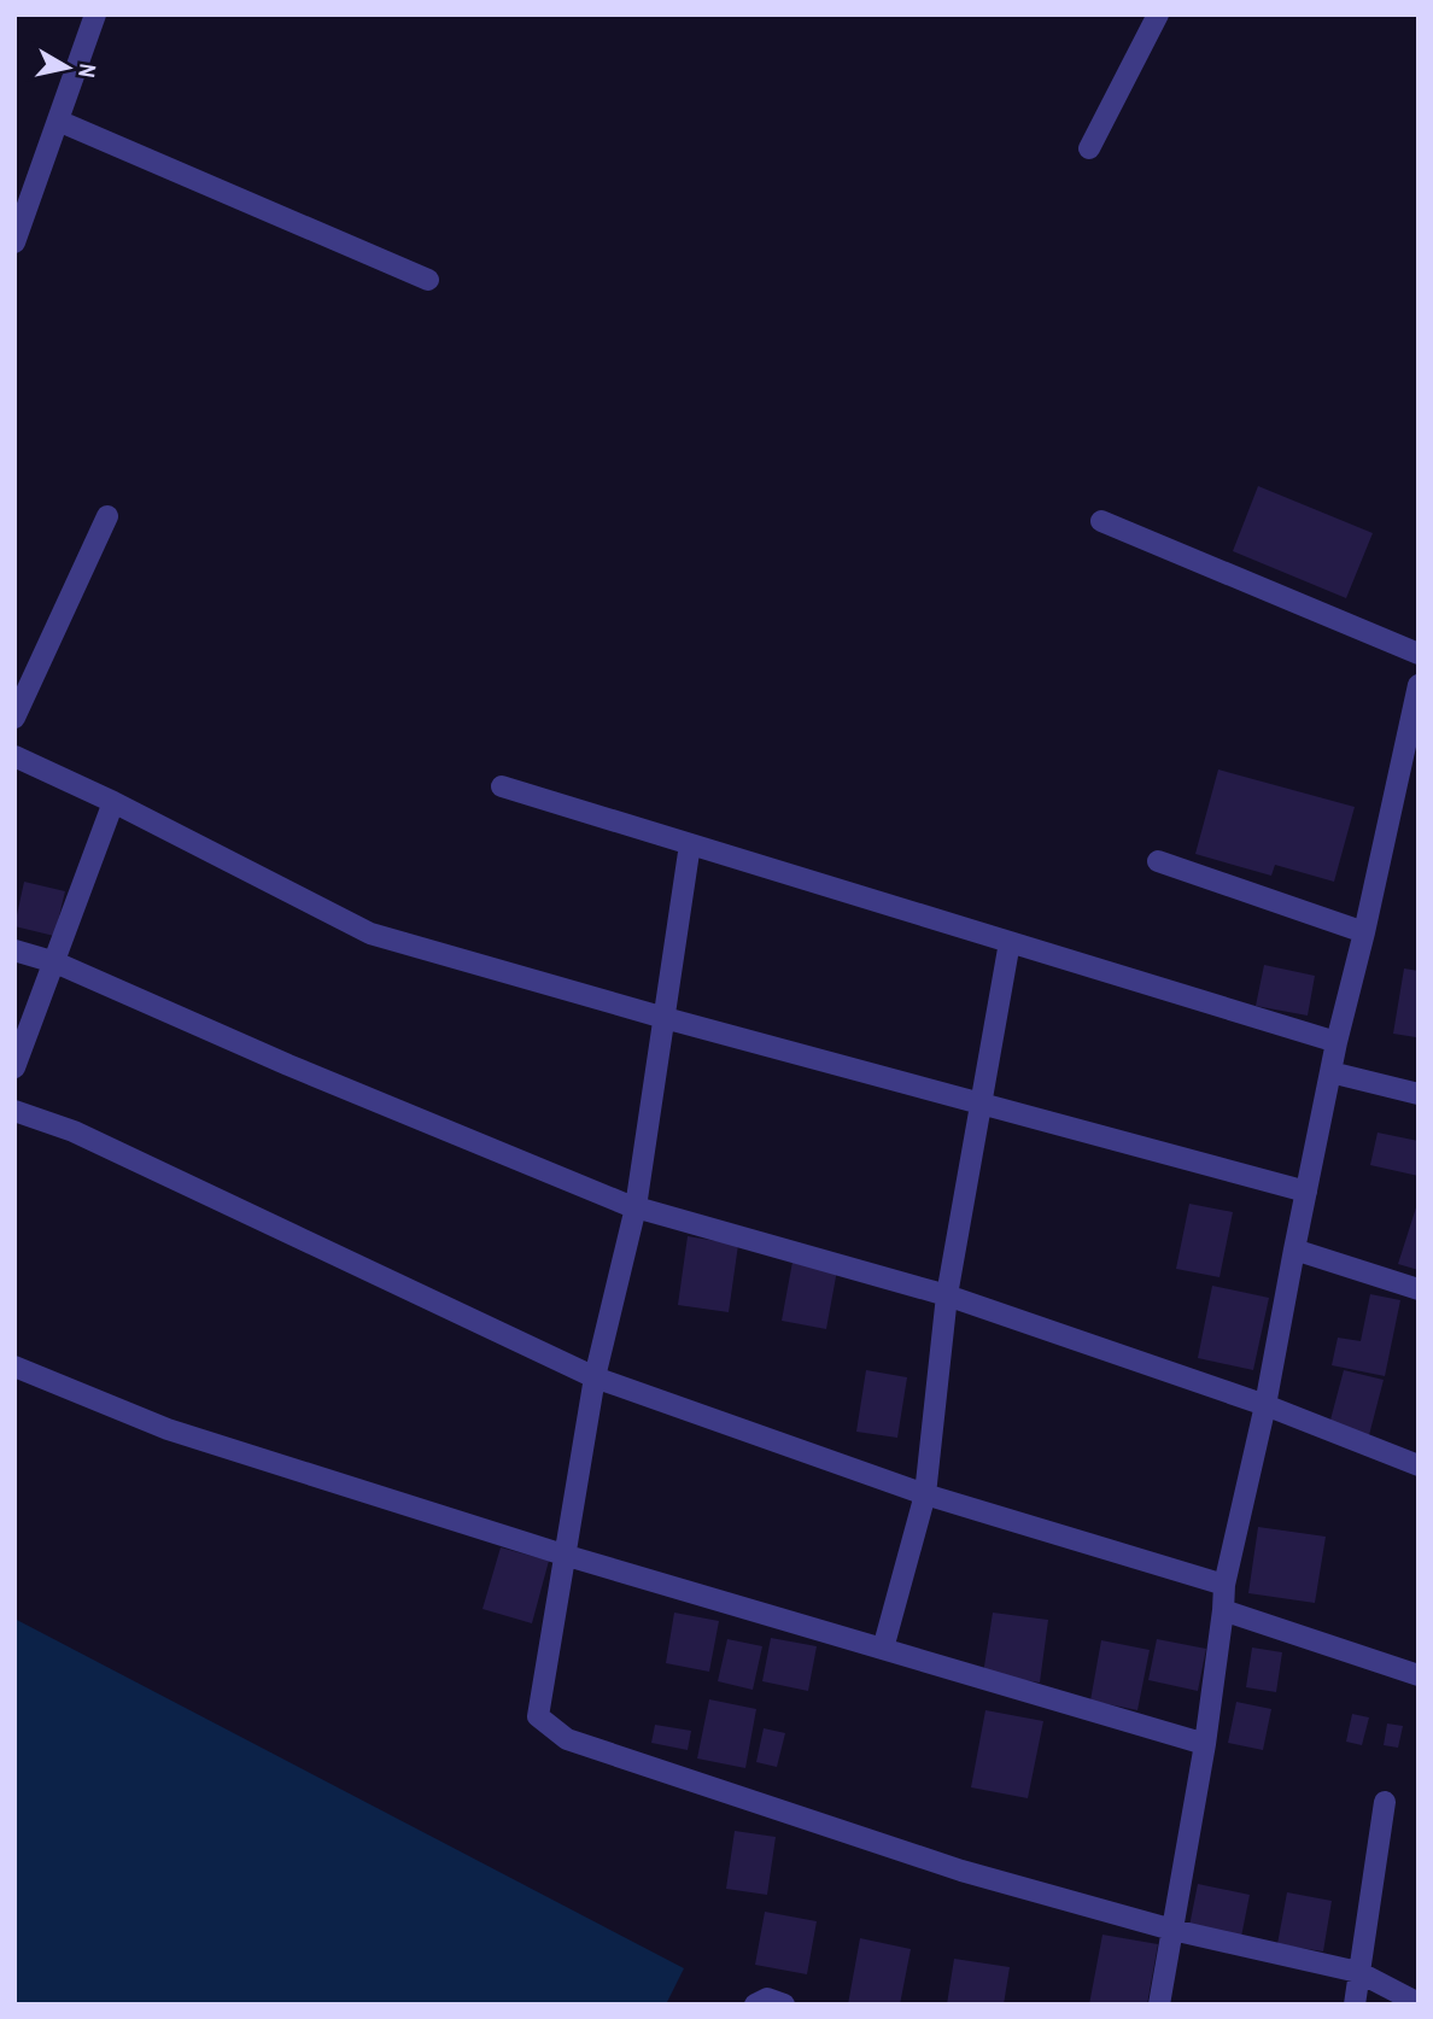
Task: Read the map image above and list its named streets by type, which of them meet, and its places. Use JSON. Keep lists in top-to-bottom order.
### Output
{
  "north": "right"
}
